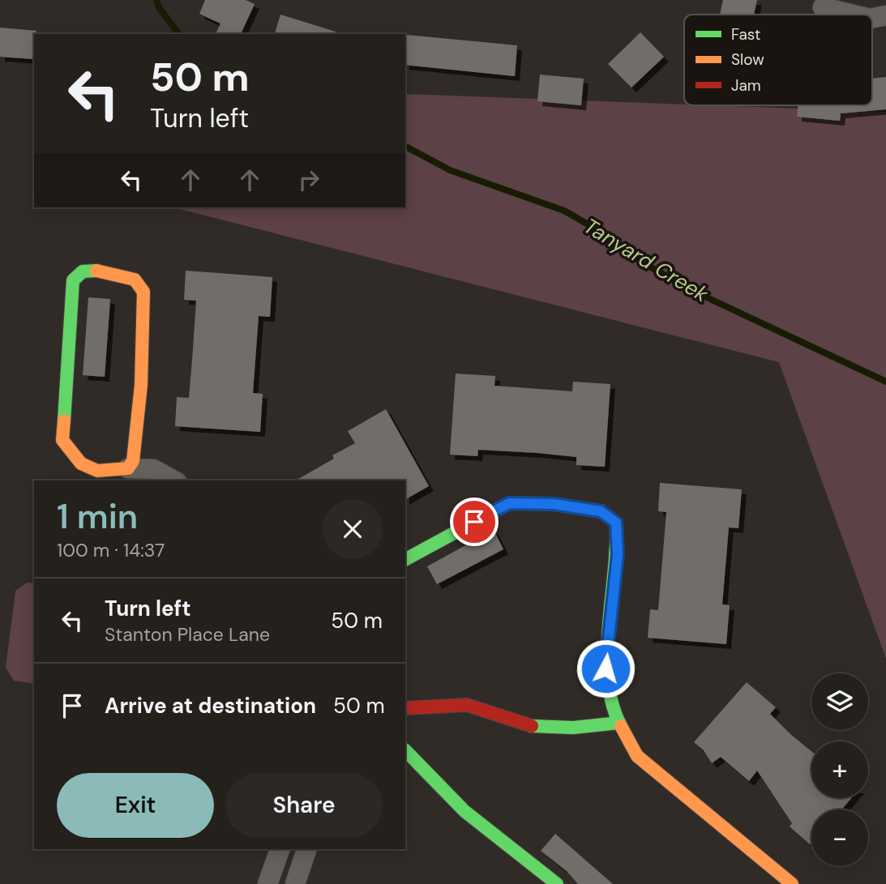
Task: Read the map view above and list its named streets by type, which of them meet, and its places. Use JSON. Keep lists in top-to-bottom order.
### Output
{
  "water": ["Tanyard Creek"],
  "legend": ["Fast", "Slow", "Jam"],
  "page": {
    "turn": ["50 m", "Turn left"],
    "heading": ["1 min", "100 m · 14:37"],
    "list": [
      {
        "name": "Turn left",
        "note": "Stanton Place Lane",
        "value": "50 m"
      },
      {
        "name": "Arrive at destination",
        "value": "50 m"
      }
    ],
    "map_buttons": ["+", "−"],
    "buttons": ["Exit", "Share"]
  }
}
